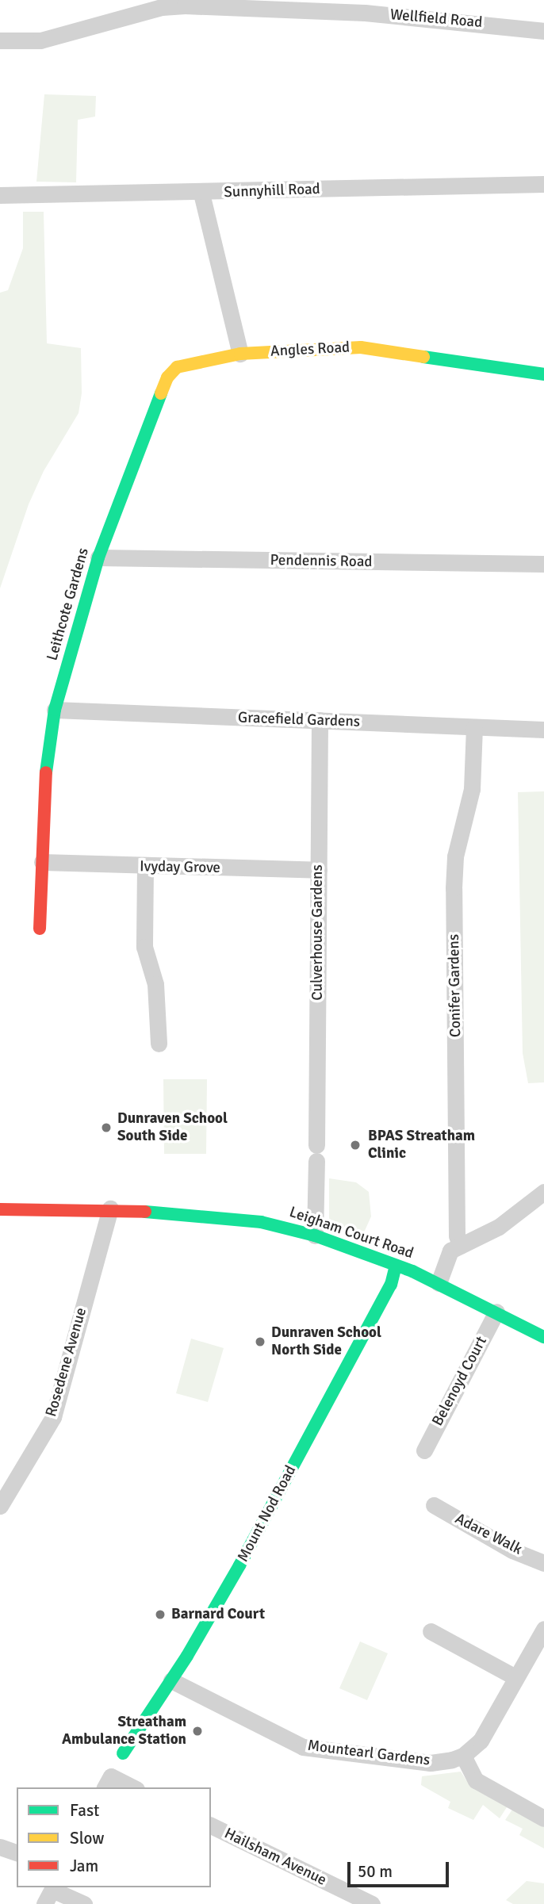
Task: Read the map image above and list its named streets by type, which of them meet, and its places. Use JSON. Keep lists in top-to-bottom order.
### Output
{
  "streets": {
    "street": [
      "Wellfield Road",
      "Sunnyhill Road",
      "Angles Road",
      "Pendennis Road",
      "Leithcote Gardens",
      "Gracefield Gardens",
      "Ivyday Grove",
      "Culverhouse Gardens",
      "Conifer Gardens",
      "Leigham Court Road",
      "Rosedene Avenue",
      "Belenoyd Court",
      "Mount Nod Road",
      "Adare Walk",
      "Mountearl Gardens",
      "Hailsham Avenue"
    ]
  },
  "crossings": [
    ["Angles Road", "Leithcote Gardens"],
    ["Pendennis Road", "Leithcote Gardens"],
    ["Leithcote Gardens", "Gracefield Gardens"],
    ["Leithcote Gardens", "Ivyday Grove"],
    ["Gracefield Gardens", "Culverhouse Gardens"],
    ["Gracefield Gardens", "Conifer Gardens"],
    ["Ivyday Grove", "Culverhouse Gardens"],
    ["Culverhouse Gardens", "Leigham Court Road"],
    ["Leigham Court Road", "Rosedene Avenue"],
    ["Leigham Court Road", "Belenoyd Court"],
    ["Leigham Court Road", "Mount Nod Road"],
    ["Mount Nod Road", "Mountearl Gardens"]
  ],
  "places": [
    "Dunraven School South Side",
    "BPAS Streatham Clinic",
    "Dunraven School North Side",
    "Barnard Court",
    "Streatham Ambulance Station"
  ],
  "legend": ["Fast", "Slow", "Jam"],
  "scale_bar": "50 m"
}
